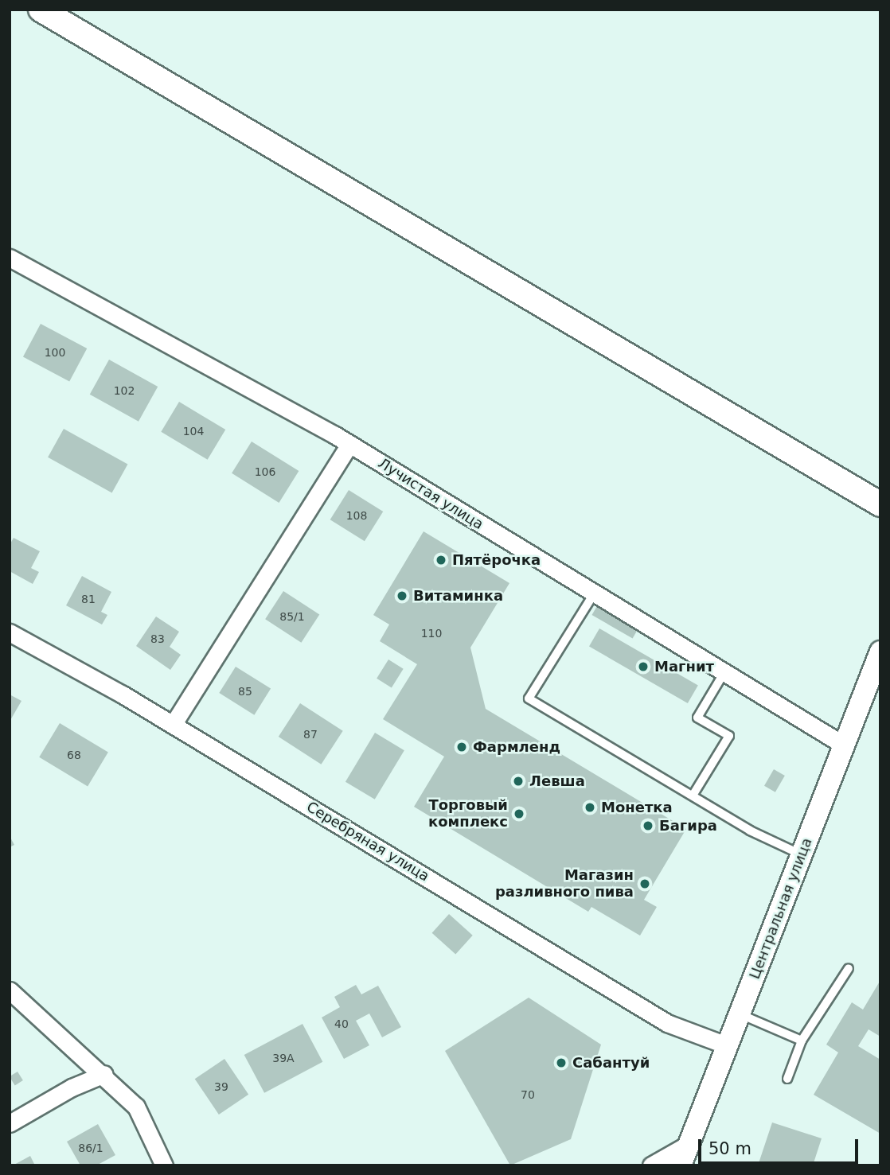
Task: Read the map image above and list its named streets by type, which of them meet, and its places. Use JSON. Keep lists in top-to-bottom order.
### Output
{
  "streets": {
    "street": ["Лучистая улица", "Серебряная улица", "Центральная улица"]
  },
  "crossings": [
    ["Лучистая улица", "Центральная улица"],
    ["Серебряная улица", "Центральная улица"]
  ],
  "places": [
    "Пятёрочка",
    "Витаминка",
    "Магнит",
    "Фармленд",
    "Левша",
    "Монетка",
    "Торговый комплекс",
    "Багира",
    "Магазин разливного пива",
    "Сабантуй"
  ],
  "house_numbers": [
    "100",
    "102",
    "104",
    "106",
    "108",
    "81",
    "85/1",
    "110",
    "83",
    "85",
    "87",
    "68",
    "40",
    "39А",
    "39",
    "70",
    "86/1"
  ],
  "scale_bar": "50 m"
}
